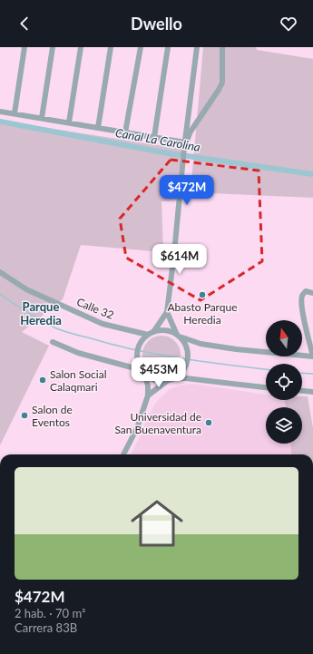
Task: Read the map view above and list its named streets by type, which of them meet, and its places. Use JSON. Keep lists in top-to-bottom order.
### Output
{
  "streets": {
    "street": ["Calle 32"]
  },
  "districts": ["Parque Heredia"],
  "water": ["Canal La Carolina"],
  "places": [
    "Abasto Parque Heredia",
    "Salon Social Calaqmari",
    "Salon de Eventos",
    "Universidad de San Buenaventura"
  ],
  "north": "top",
  "page": {
    "header": "Dwello",
    "price": ["$472M", "$614M", "$453M"],
    "list": [
      {
        "name": "$472M",
        "note": "2 hab. · 70 m² · Carrera 83B"
      }
    ]
  }
}
